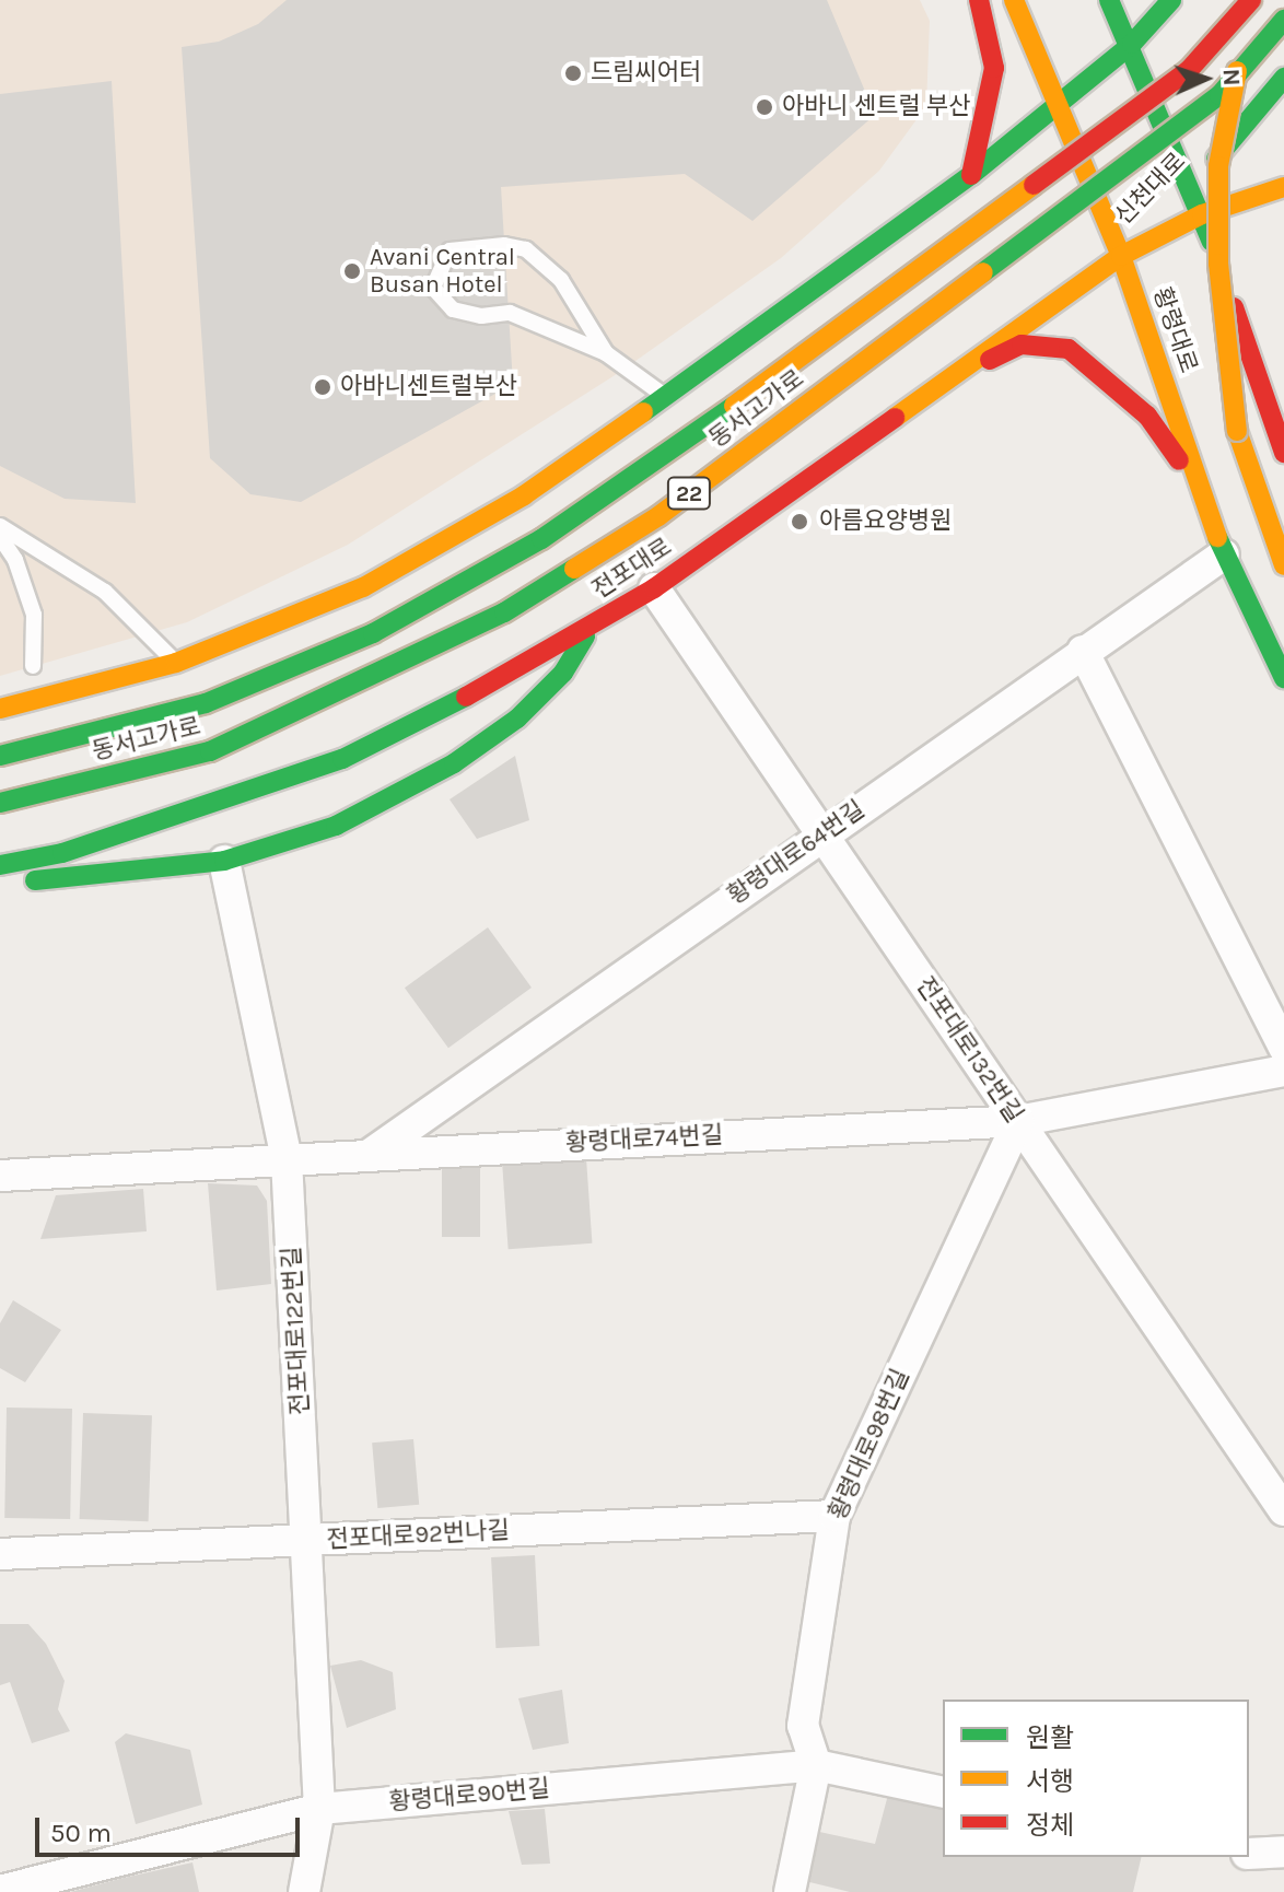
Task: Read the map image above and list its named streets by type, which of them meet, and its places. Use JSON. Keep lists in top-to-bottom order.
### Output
{
  "streets": {
    "main road": [
      "신천대로",
      "황령대로",
      "동서고가로",
      "22",
      "전포대로"
    ],
    "street": [
      "황령대로64번길",
      "전포대로132번길",
      "황령대로74번길",
      "전포대로122번길",
      "황령대로98번길",
      "전포대로92번나길",
      "황령대로90번길"
    ]
  },
  "crossings": [
    ["신천대로", "황령대로"],
    ["신천대로", "전포대로"],
    ["황령대로", "전포대로"],
    ["황령대로", "황령대로64번길"],
    ["전포대로", "전포대로132번길"],
    ["황령대로64번길", "전포대로132번길"],
    ["황령대로64번길", "황령대로74번길"],
    ["전포대로132번길", "황령대로74번길"],
    ["전포대로132번길", "황령대로98번길"],
    ["황령대로74번길", "전포대로122번길"],
    ["황령대로74번길", "황령대로98번길"],
    ["전포대로122번길", "전포대로92번나길"],
    ["전포대로122번길", "황령대로90번길"],
    ["황령대로98번길", "전포대로92번나길"],
    ["황령대로98번길", "황령대로90번길"]
  ],
  "places": [
    "드림씨어터",
    "아바니 센트럴 부산",
    "Avani Central Busan Hotel",
    "아바니센트럴부산",
    "아름요양병원"
  ],
  "legend": ["원활", "서행", "정체"],
  "scale_bar": "50 m",
  "north": "right"
}
